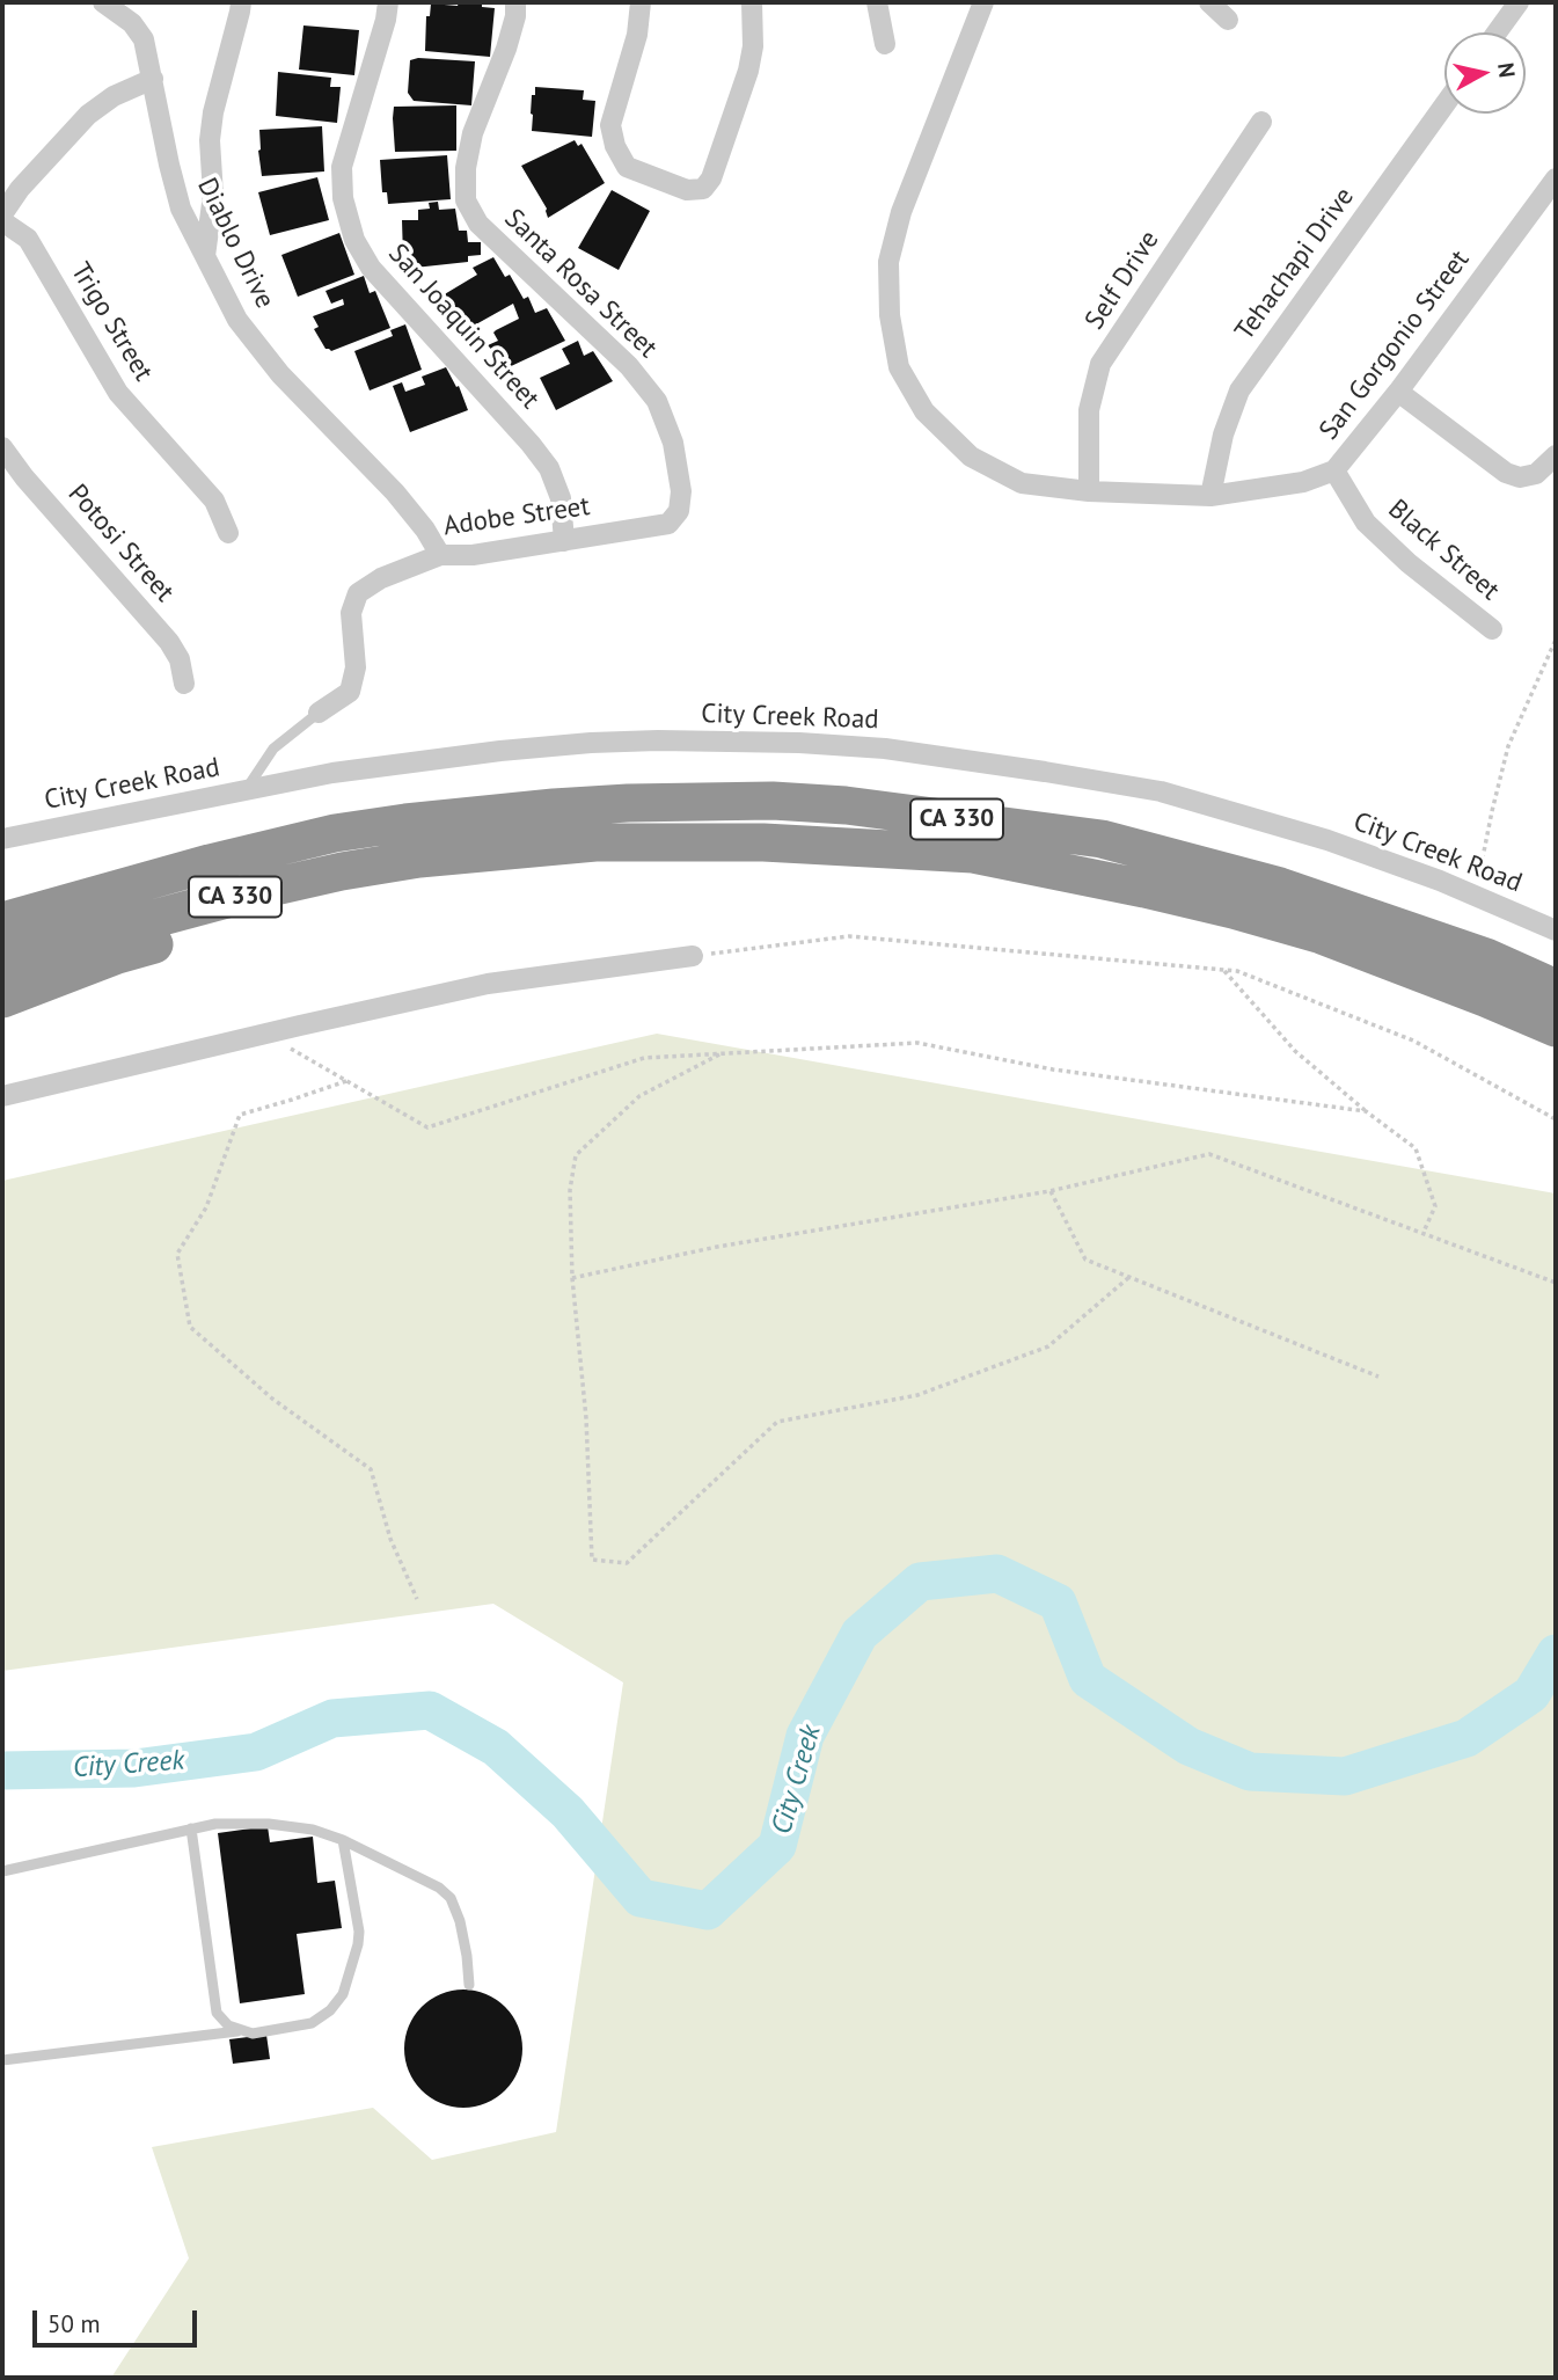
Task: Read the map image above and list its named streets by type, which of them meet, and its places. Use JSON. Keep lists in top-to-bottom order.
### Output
{
  "streets": {
    "highway": ["CA 330"],
    "street": [
      "Diablo Drive",
      "Tehachapi Drive",
      "Self Drive",
      "Santa Rosa Street",
      "Trigo Street",
      "San Joaquin Street",
      "San Gorgonio Street",
      "Adobe Street",
      "Potosi Street",
      "Black Street",
      "City Creek Road"
    ]
  },
  "crossings": [
    ["Diablo Drive", "Adobe Street"],
    ["Tehachapi Drive", "San Gorgonio Street"],
    ["Self Drive", "San Gorgonio Street"],
    ["Santa Rosa Street", "Adobe Street"],
    ["San Joaquin Street", "Adobe Street"],
    ["San Gorgonio Street", "Black Street"]
  ],
  "water": ["City Creek"],
  "scale_bar": "50 m",
  "north": "right"
}
